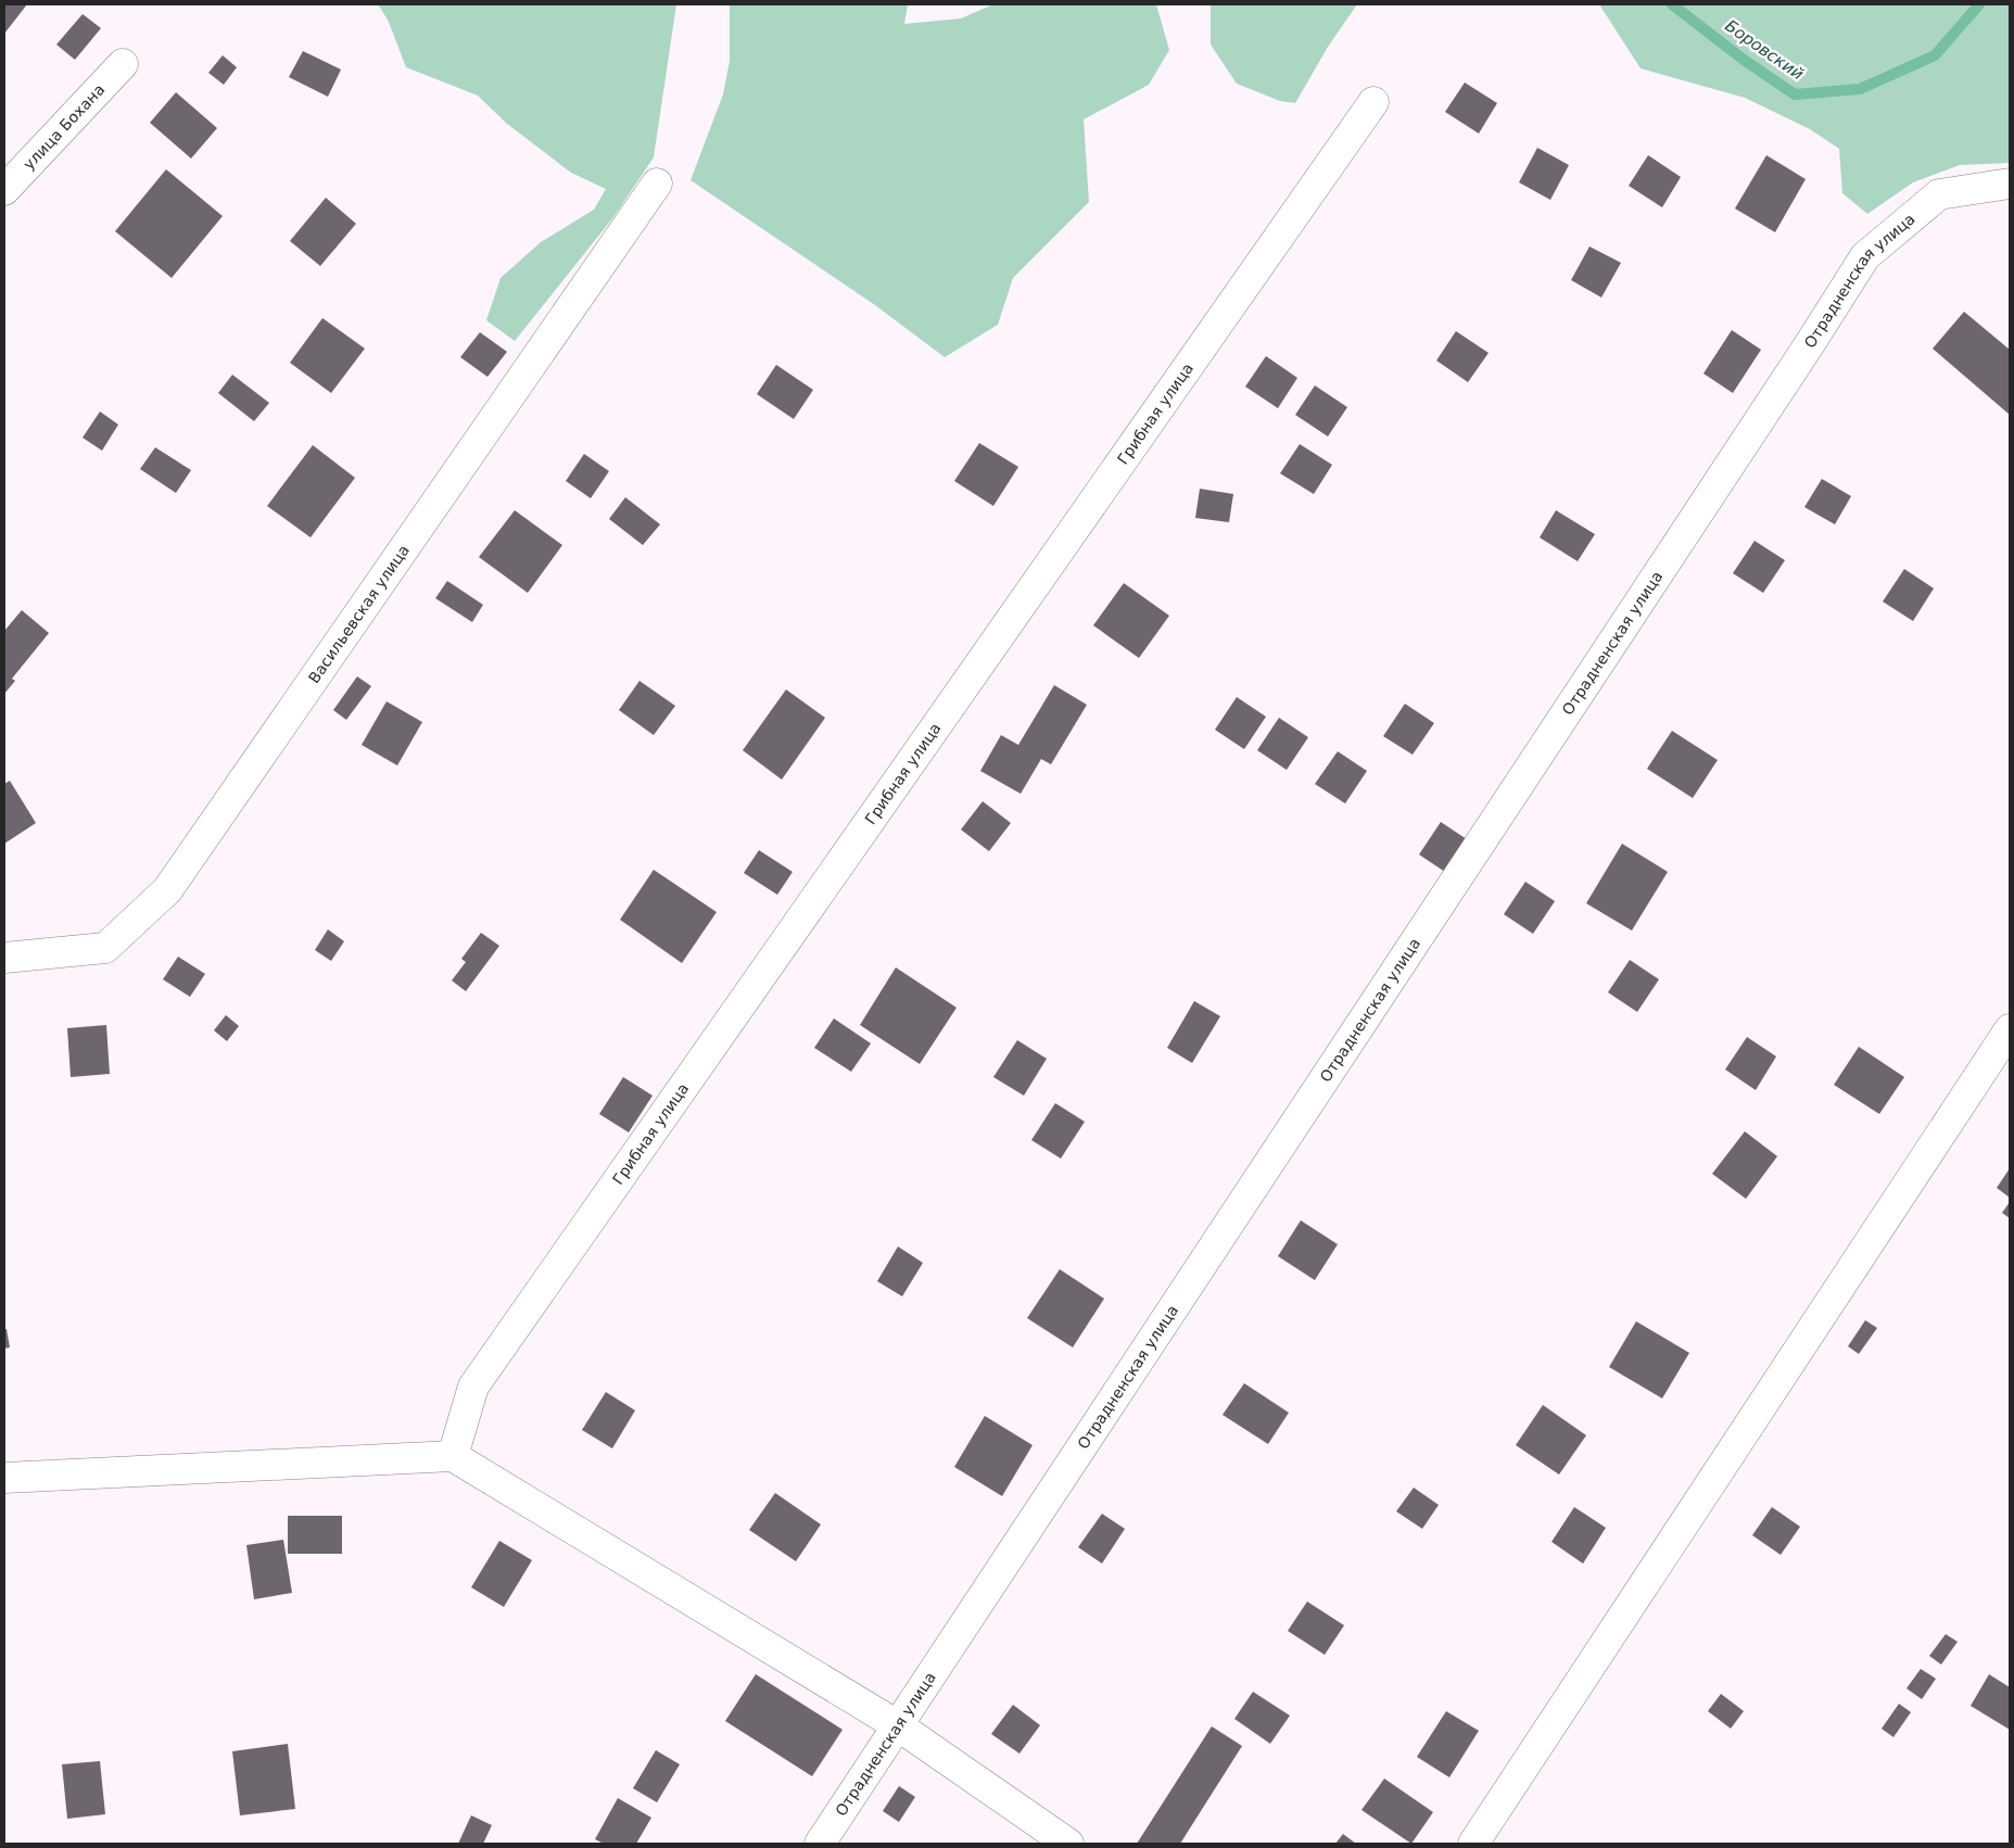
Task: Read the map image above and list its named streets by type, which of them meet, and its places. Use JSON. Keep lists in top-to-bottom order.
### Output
{
  "streets": {
    "street": [
      "улица Бохана",
      "Отрадненская улица",
      "Грибная улица",
      "Васильевская улица"
    ]
  },
  "water": ["Боровский"]
}
